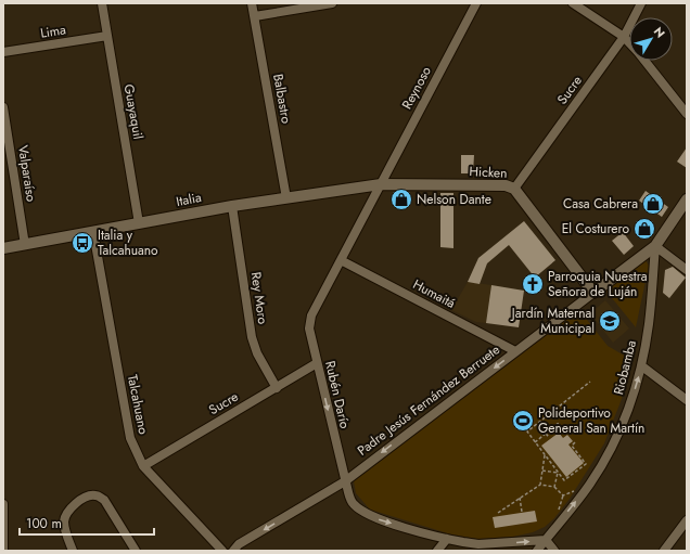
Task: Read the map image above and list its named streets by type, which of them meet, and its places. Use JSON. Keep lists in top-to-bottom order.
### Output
{
  "streets": {
    "street": [
      "Lima",
      "Reynoso",
      "Sucre",
      "Balbastro",
      "Guayaquil",
      "Hicken",
      "Valparaíso",
      "Italia",
      "Humaitá",
      "Rey Moro",
      "Riobamba",
      "Rubén Darío",
      "Padre Jesús Fernández Berruete",
      "Talcahuano"
    ]
  },
  "crossings": [
    ["Lima", "Guayaquil"],
    ["Reynoso", "Hicken"],
    ["Reynoso", "Italia"],
    ["Reynoso", "Rubén Darío"],
    ["Sucre", "Hicken"],
    ["Sucre", "Rey Moro"],
    ["Sucre", "Rubén Darío"],
    ["Sucre", "Talcahuano"],
    ["Balbastro", "Italia"],
    ["Guayaquil", "Italia"],
    ["Hicken", "Italia"],
    ["Hicken", "Rubén Darío"],
    ["Hicken", "Padre Jesús Fernández Berruete"],
    ["Valparaíso", "Italia"],
    ["Italia", "Rey Moro"],
    ["Italia", "Rubén Darío"],
    ["Italia", "Talcahuano"],
    ["Humaitá", "Rubén Darío"],
    ["Humaitá", "Padre Jesús Fernández Berruete"],
    ["Riobamba", "Rubén Darío"],
    ["Riobamba", "Padre Jesús Fernández Berruete"],
    ["Rubén Darío", "Padre Jesús Fernández Berruete"]
  ],
  "one_way": ["Riobamba", "Rubén Darío", "Padre Jesús Fernández Berruete"],
  "places": {
    "shop": ["Nelson Dante", "Casa Cabrera", "El Costurero"],
    "bus stop": ["Italia y Talcahuano"],
    "church": ["Parroquia Nuestra Señora de Luján"],
    "school or university": ["Jardín Maternal Municipal"],
    "sports": ["Polideportivo General San Martín"]
  },
  "scale_bar": "100 m",
  "north": "top right"
}
